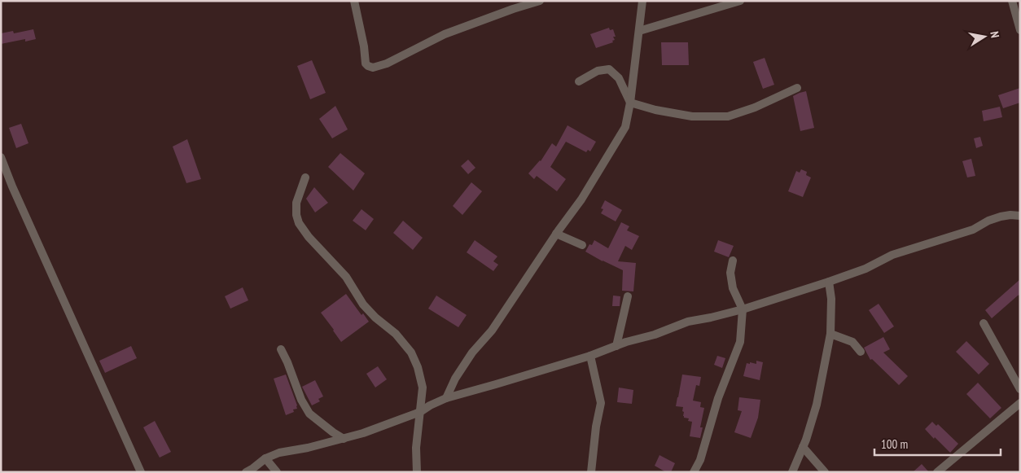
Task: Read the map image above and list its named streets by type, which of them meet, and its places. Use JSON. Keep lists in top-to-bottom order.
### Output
{
  "scale_bar": "100 m",
  "north": "right"
}
